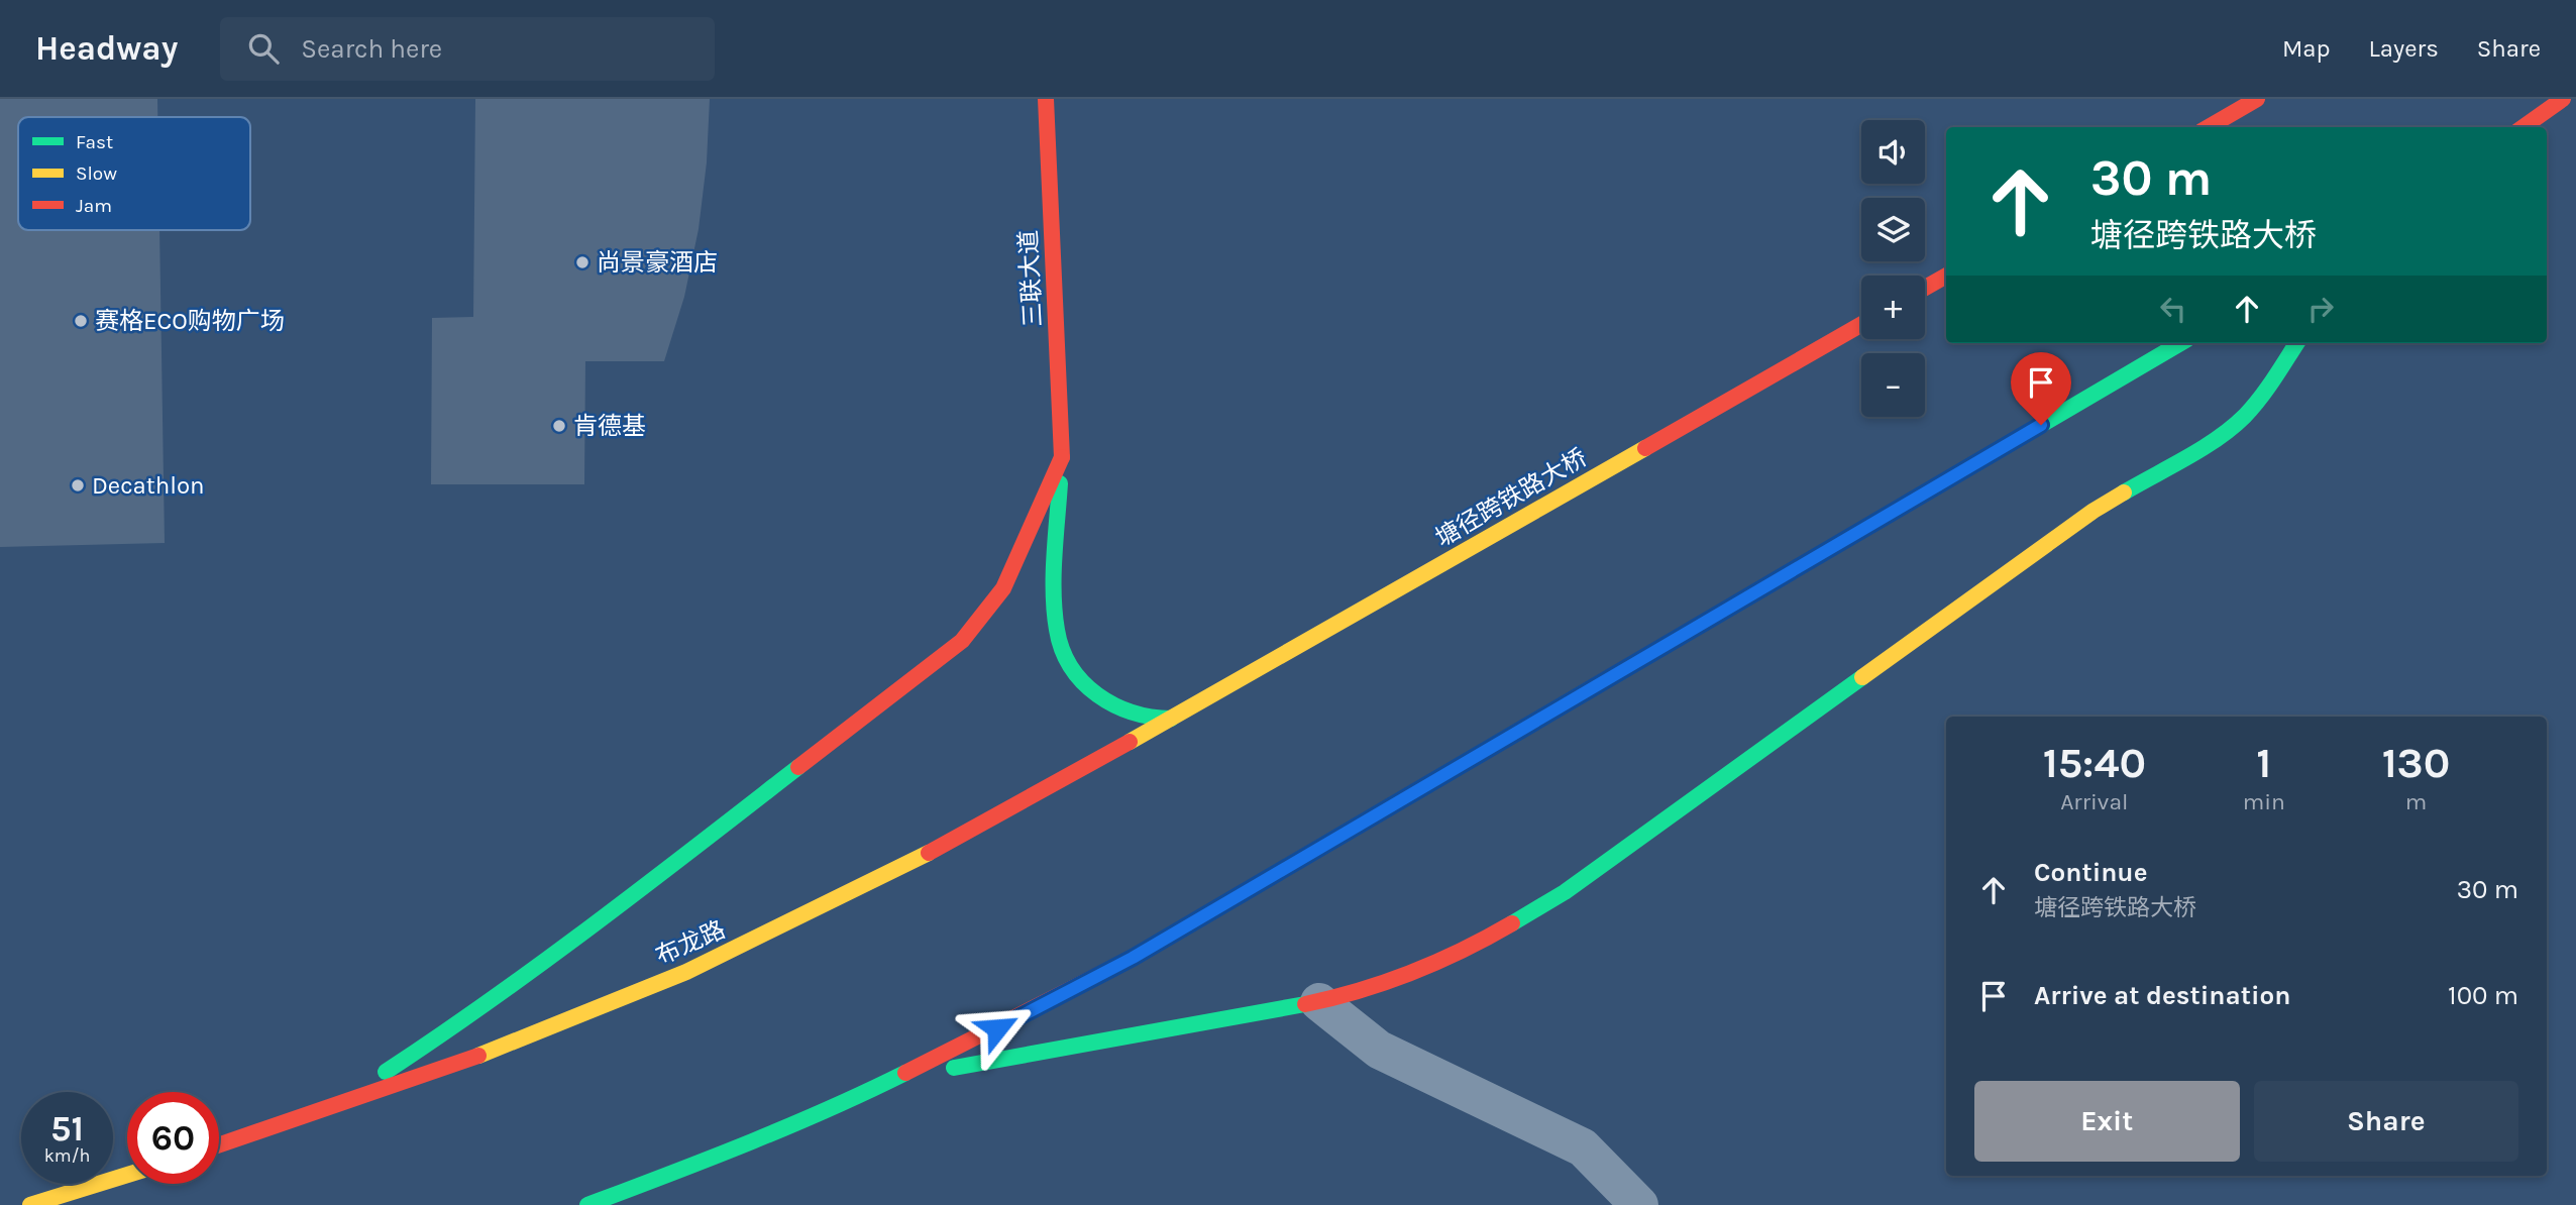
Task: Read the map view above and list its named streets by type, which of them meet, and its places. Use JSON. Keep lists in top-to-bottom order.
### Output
{
  "streets": {
    "main road": ["三联大道", "塘径跨铁路大桥", "布龙路"]
  },
  "crossings": [
    ["三联大道", "塘径跨铁路大桥"],
    ["三联大道", "布龙路"],
    ["塘径跨铁路大桥", "布龙路"]
  ],
  "places": [
    "尚景豪酒店",
    "赛格ECO购物广场",
    "肯德基",
    "Decathlon"
  ],
  "legend": ["Fast", "Slow", "Jam"],
  "page": {
    "header": "Headway",
    "search": "Search here",
    "nav": ["Map", "Layers", "Share"],
    "map_buttons": ["+", "−"],
    "turn": ["30 m", "塘径跨铁路大桥"],
    "eta": [
      "15:40",
      "Arrival",
      "1",
      "min",
      "130",
      "m"
    ],
    "list": [
      {
        "name": "Continue",
        "note": "塘径跨铁路大桥",
        "value": "30 m"
      },
      {
        "name": "Arrive at destination",
        "value": "100 m"
      }
    ],
    "buttons": ["Exit", "Share"],
    "speed": "51 km/h",
    "limit": "60"
  }
}
